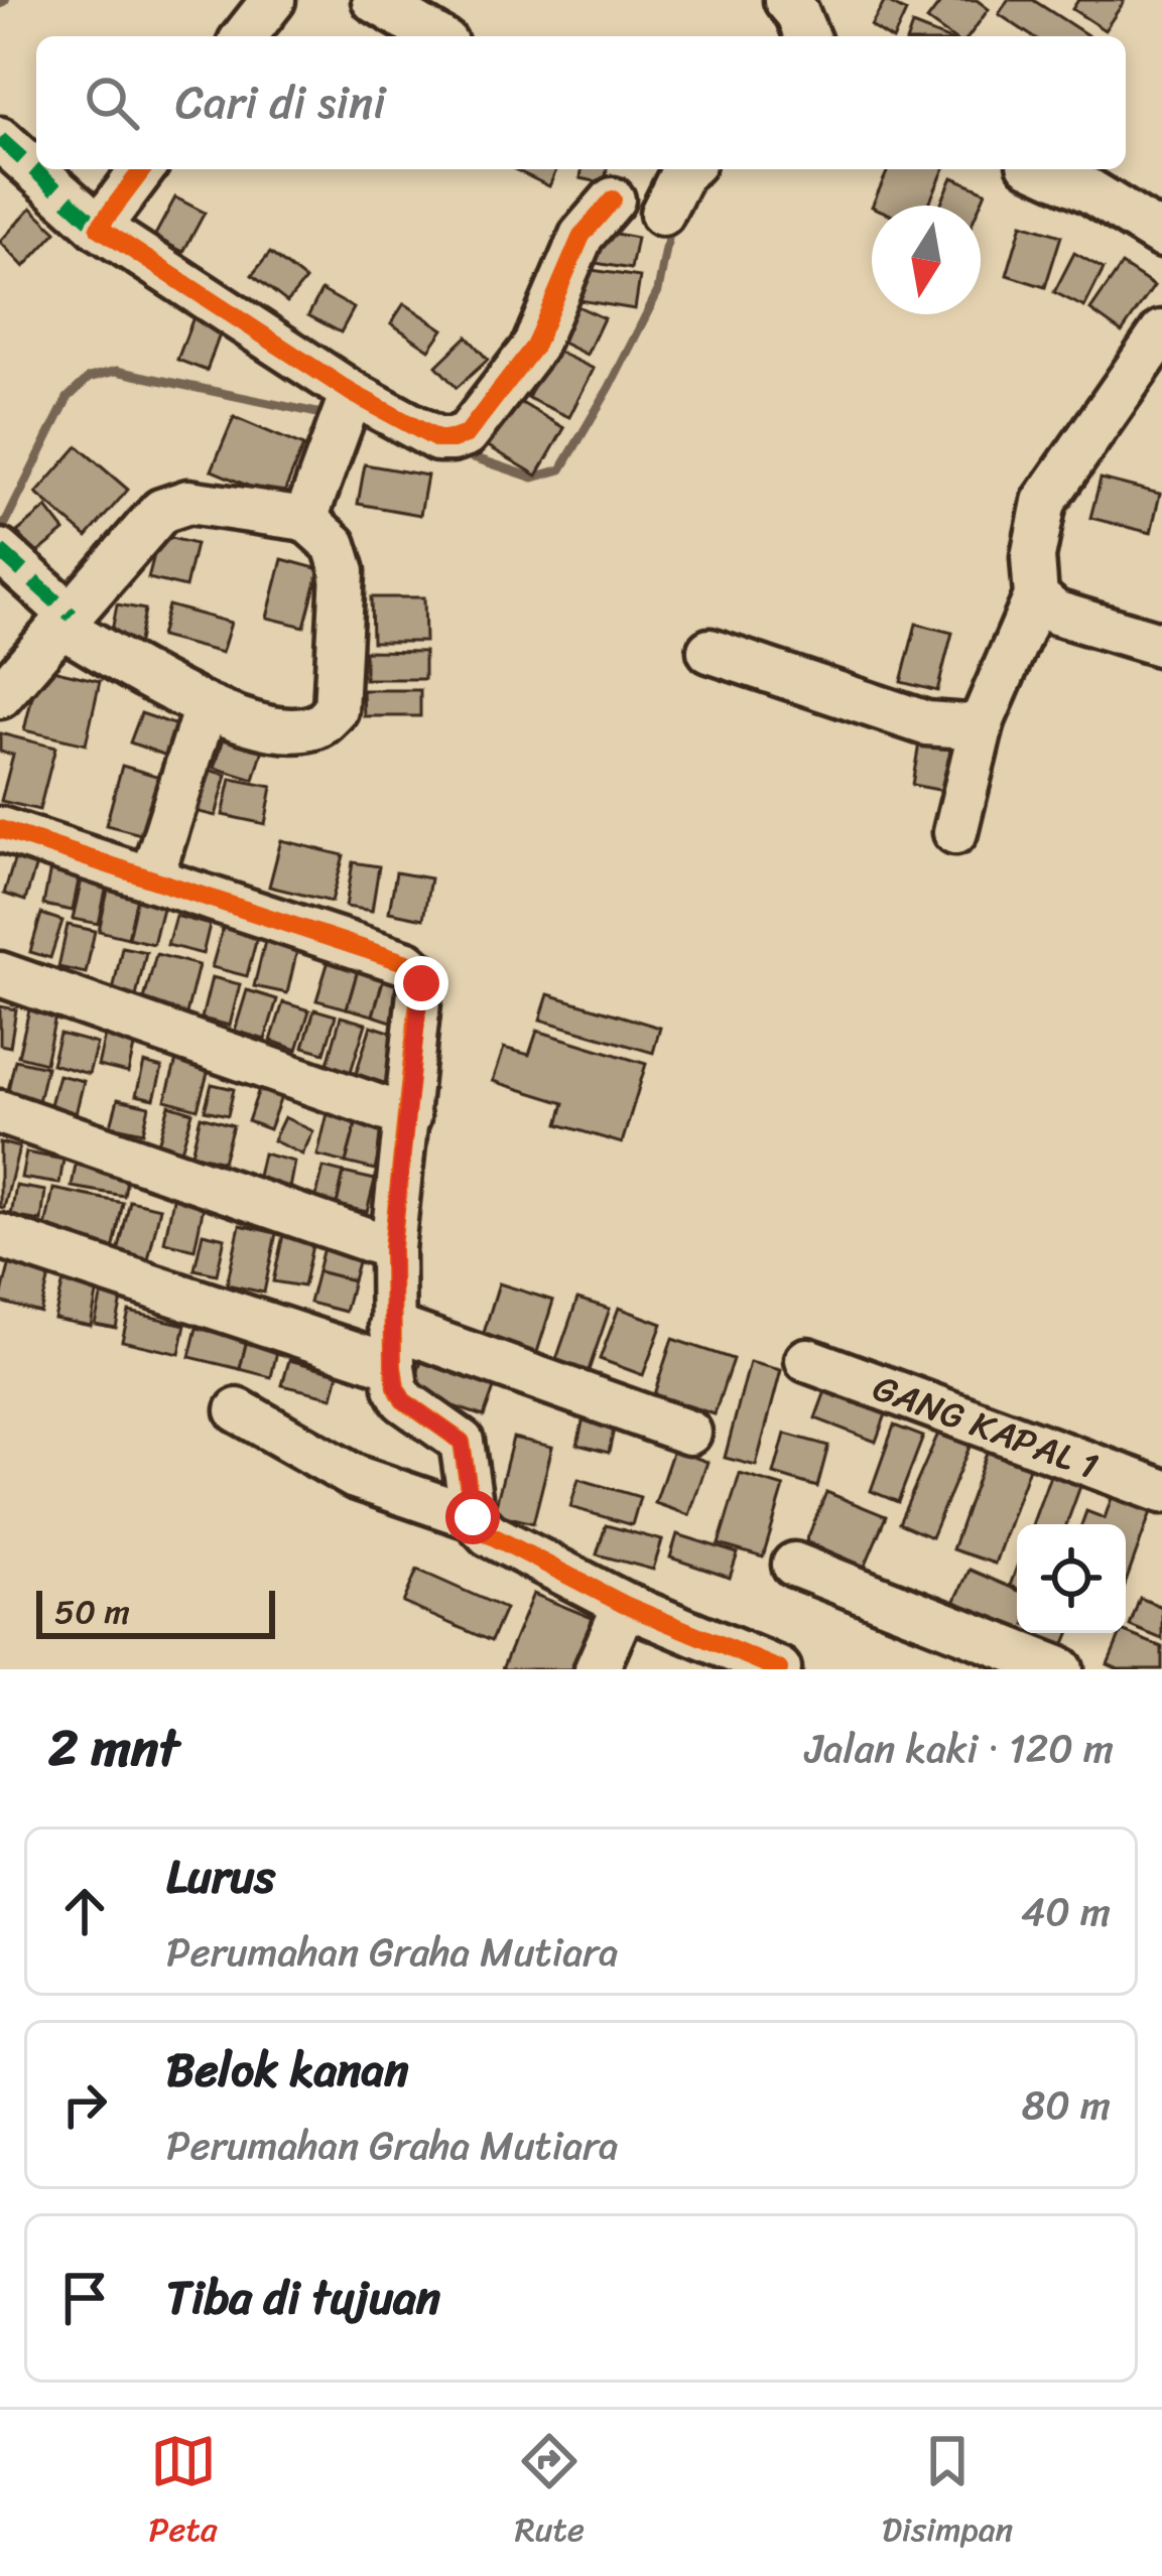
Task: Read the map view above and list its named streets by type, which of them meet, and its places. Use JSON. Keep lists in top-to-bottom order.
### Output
{
  "streets": {
    "street": ["GANG KAPAL 1"]
  },
  "scale_bar": "50 m",
  "north": "bottom",
  "page": {
    "search": "Cari di sini",
    "scale": "50 m",
    "heading": ["2 mnt", "Jalan kaki · 120 m"],
    "list": [
      ["Lurus", "Perumahan Graha Mutiara", "40 m"],
      ["Belok kanan", "Perumahan Graha Mutiara", "80 m"],
      "Tiba di tujuan"
    ],
    "nav": ["Peta", "Rute", "Disimpan"]
  }
}
